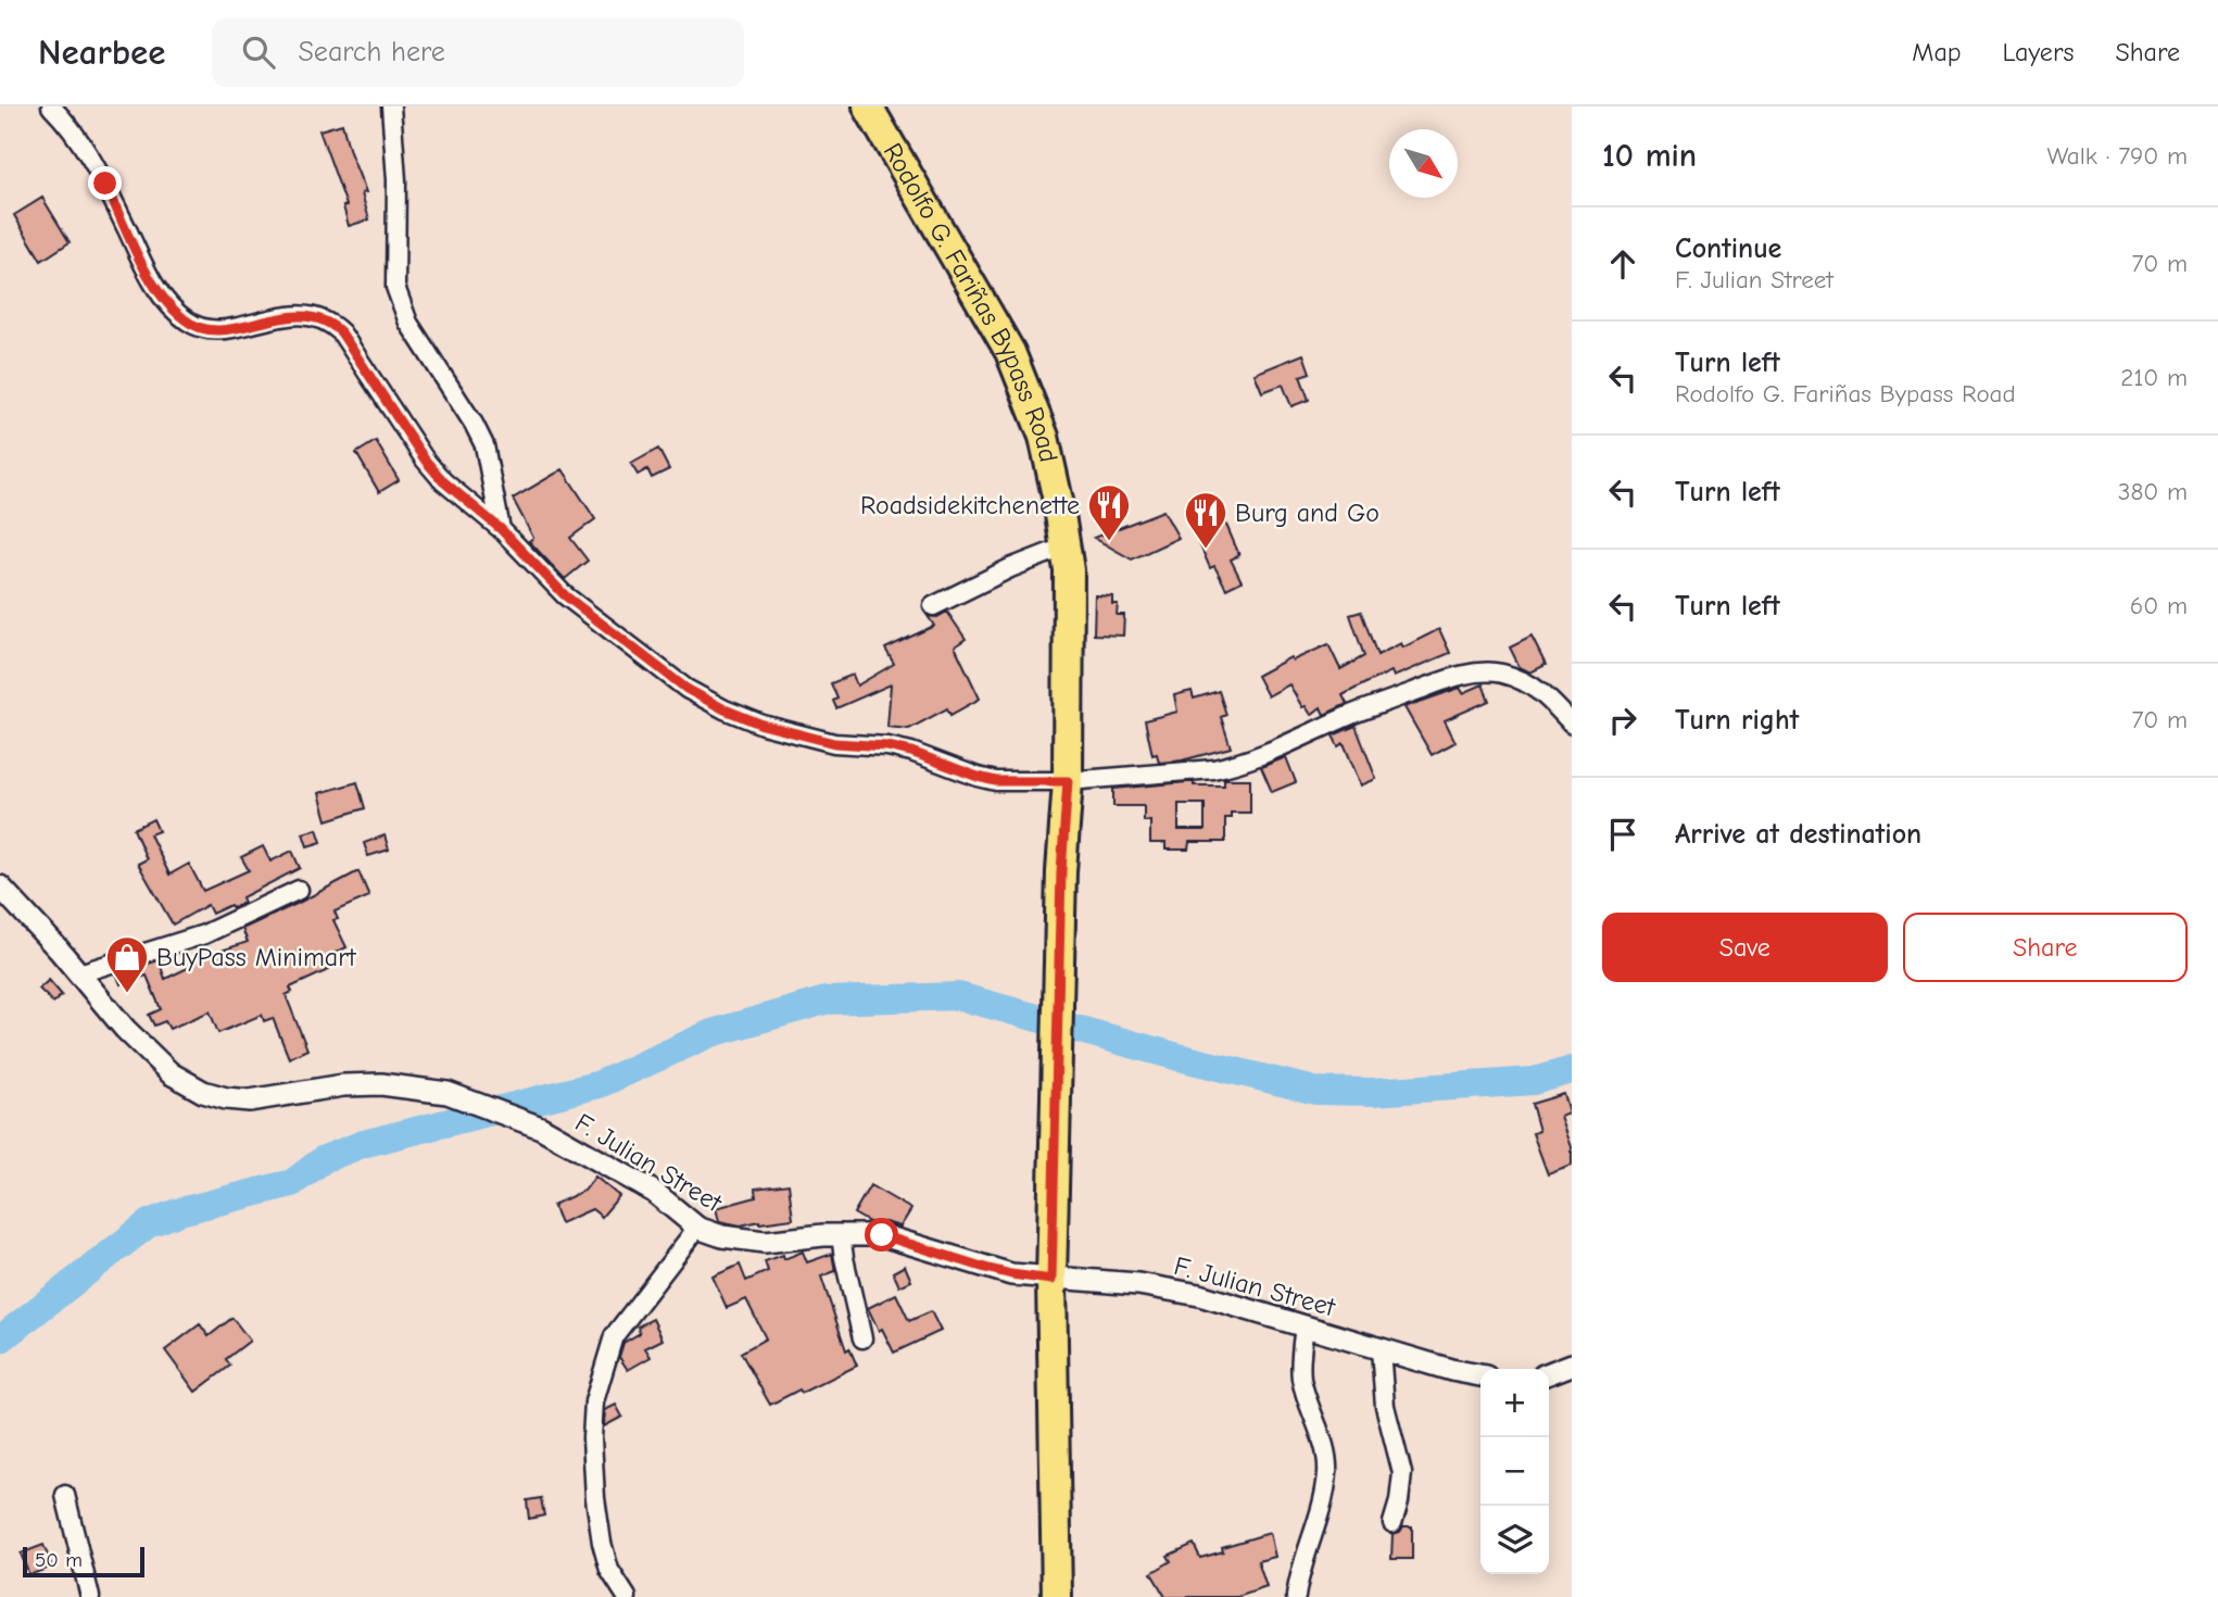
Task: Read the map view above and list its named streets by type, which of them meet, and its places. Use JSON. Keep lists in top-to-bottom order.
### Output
{
  "streets": {
    "main road": ["Rodolfo G. Fariñas Bypass Road"],
    "street": ["F. Julian Street"]
  },
  "crossings": [
    ["Rodolfo G. Fariñas Bypass Road", "F. Julian Street"]
  ],
  "places": {
    "restaurant": ["Roadsidekitchenette", "Burg and Go"],
    "shop": ["BuyPass Minimart"]
  },
  "scale_bar": "50 m",
  "north": "bottom right",
  "page": {
    "header": "Nearbee",
    "search": "Search here",
    "nav": ["Map", "Layers", "Share"],
    "heading": ["10 min", "Walk · 790 m"],
    "list": [
      ["Continue", "F. Julian Street", "70 m"],
      ["Turn left", "Rodolfo G. Fariñas Bypass Road", "210 m"],
      ["Turn left", "380 m"],
      ["Turn left", "60 m"],
      ["Turn right", "70 m"],
      "Arrive at destination"
    ],
    "buttons": ["Save", "Share"],
    "map_buttons": ["+", "−"],
    "scale": "50 m"
  }
}
